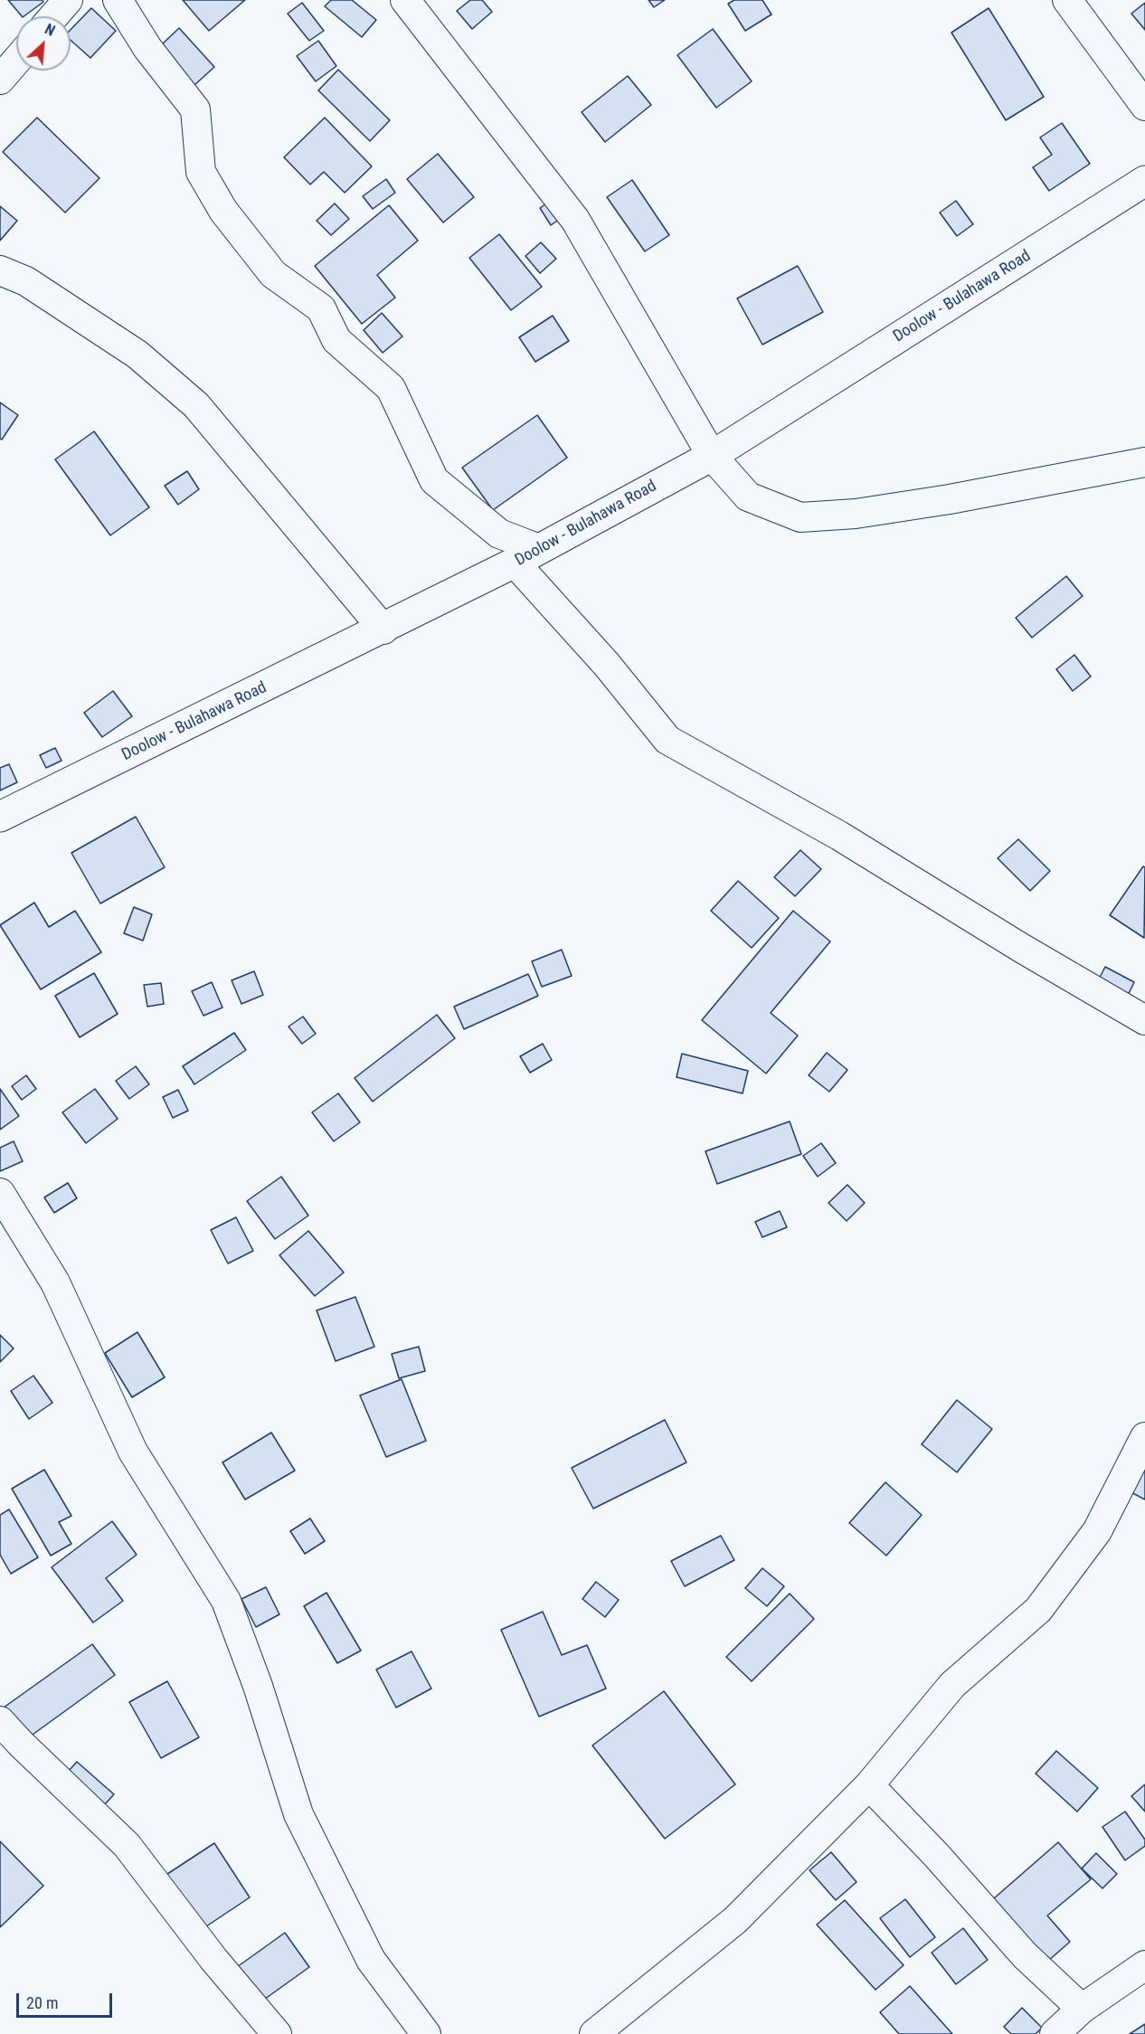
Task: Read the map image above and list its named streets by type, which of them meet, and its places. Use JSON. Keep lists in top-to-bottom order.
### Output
{
  "streets": {
    "main road": ["Doolow - Bulahawa Road"]
  },
  "scale_bar": "20 m",
  "north": "top right"
}
